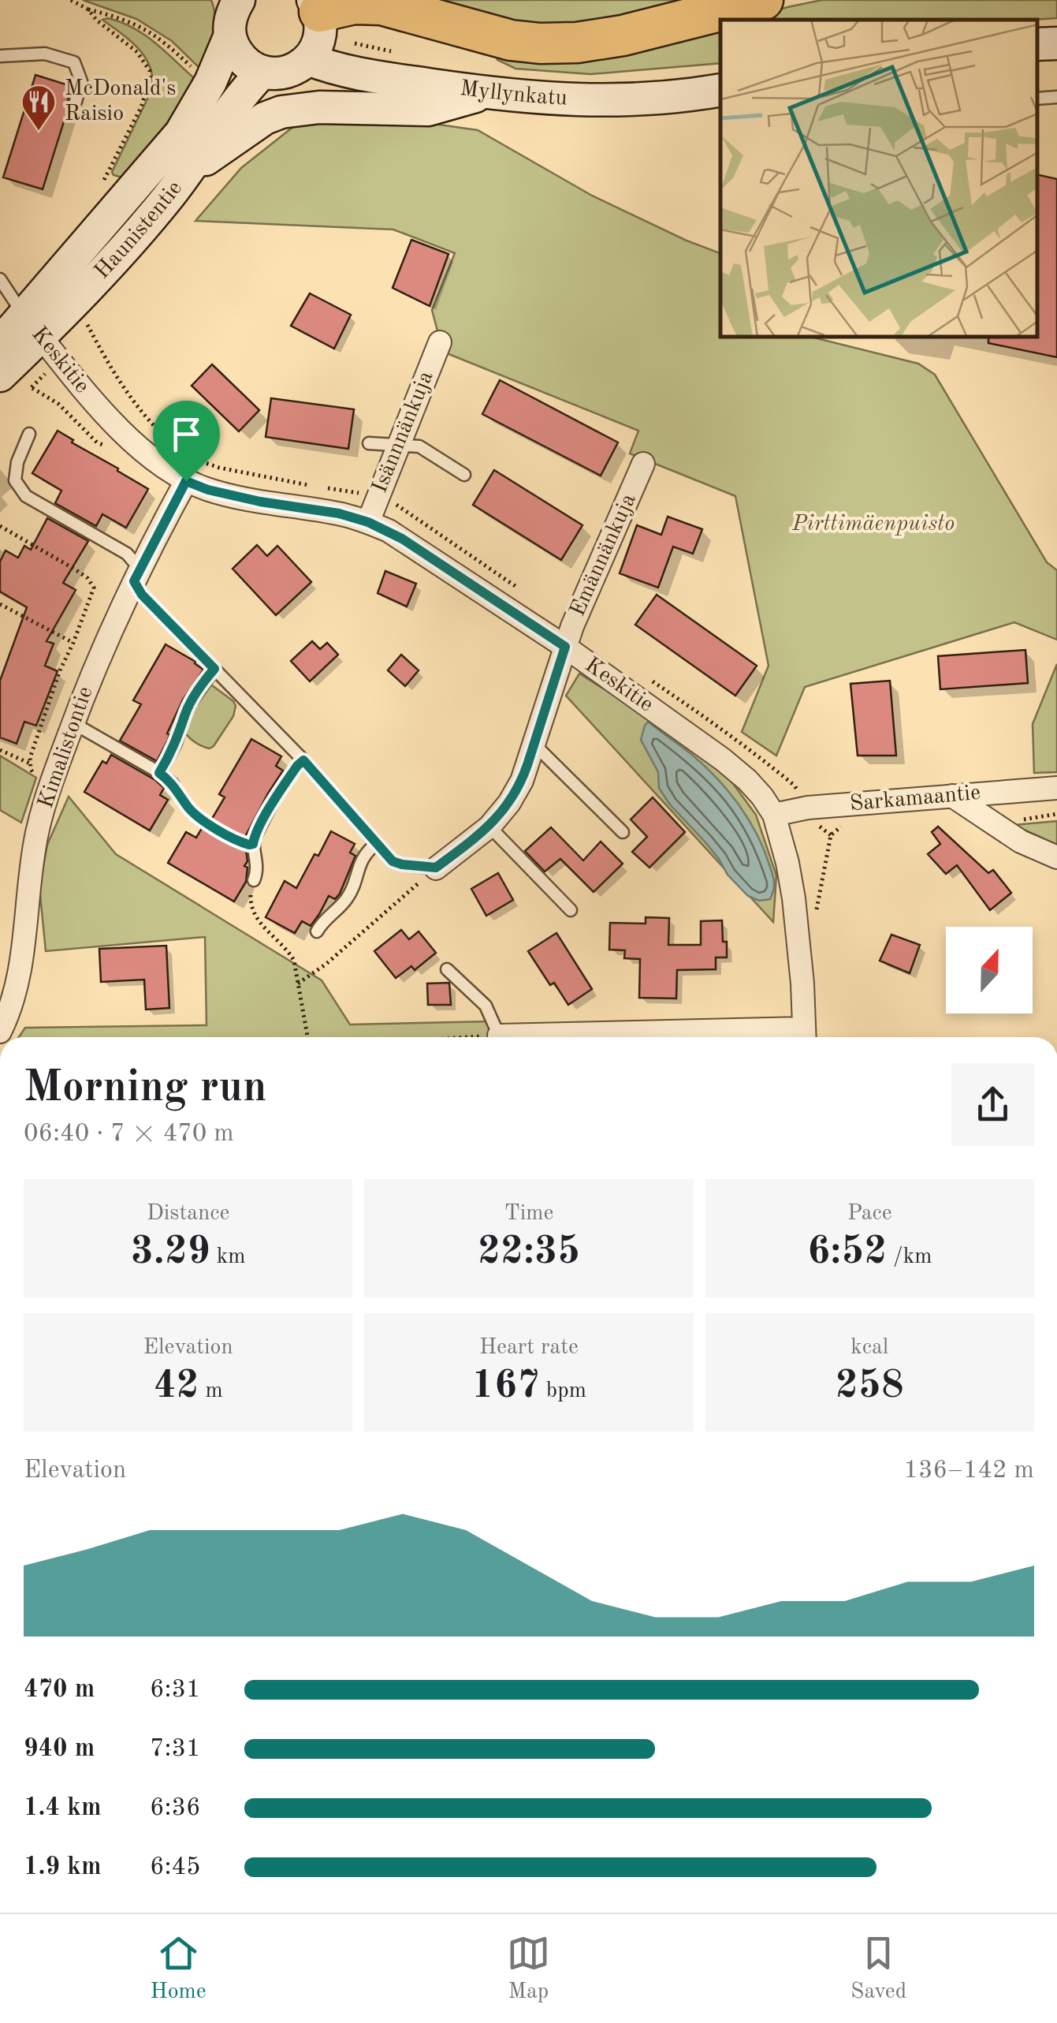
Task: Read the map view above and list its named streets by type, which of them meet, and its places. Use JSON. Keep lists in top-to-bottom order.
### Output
{
  "streets": {
    "street": [
      "Myllynkatu",
      "Haunistentie",
      "Keskitie",
      "Isännnänkuja",
      "Emännänkuja",
      "Kimalistontie",
      "Sarkamaantie"
    ]
  },
  "crossings": [
    ["Haunistentie", "Keskitie"],
    ["Keskitie", "Isännnänkuja"],
    ["Keskitie", "Emännänkuja"],
    ["Keskitie", "Kimalistontie"],
    ["Keskitie", "Sarkamaantie"]
  ],
  "parks": ["Pirttimäenpuisto"],
  "places": {
    "restaurant": ["McDonald's Raisio"]
  },
  "north": "top",
  "page": {
    "heading": ["Morning run", "06:40 · 7 × 470 m"],
    "stats": [
      ["Distance", "3.29 km"],
      ["Time", "22:35"],
      ["Pace", "6:52 /km"],
      ["Elevation", "42 m"],
      ["Heart rate", "167 bpm"],
      ["kcal", "258"]
    ],
    "chart": ["Elevation", "136–142 m"],
    "list": [
      {
        "name": "470 m",
        "note": "6:31"
      },
      {
        "name": "940 m",
        "note": "7:31"
      },
      {
        "name": "1.4 km",
        "note": "6:36"
      },
      {
        "name": "1.9 km",
        "note": "6:45"
      }
    ],
    "tabs": ["Home", "Map", "Saved"]
  }
}
